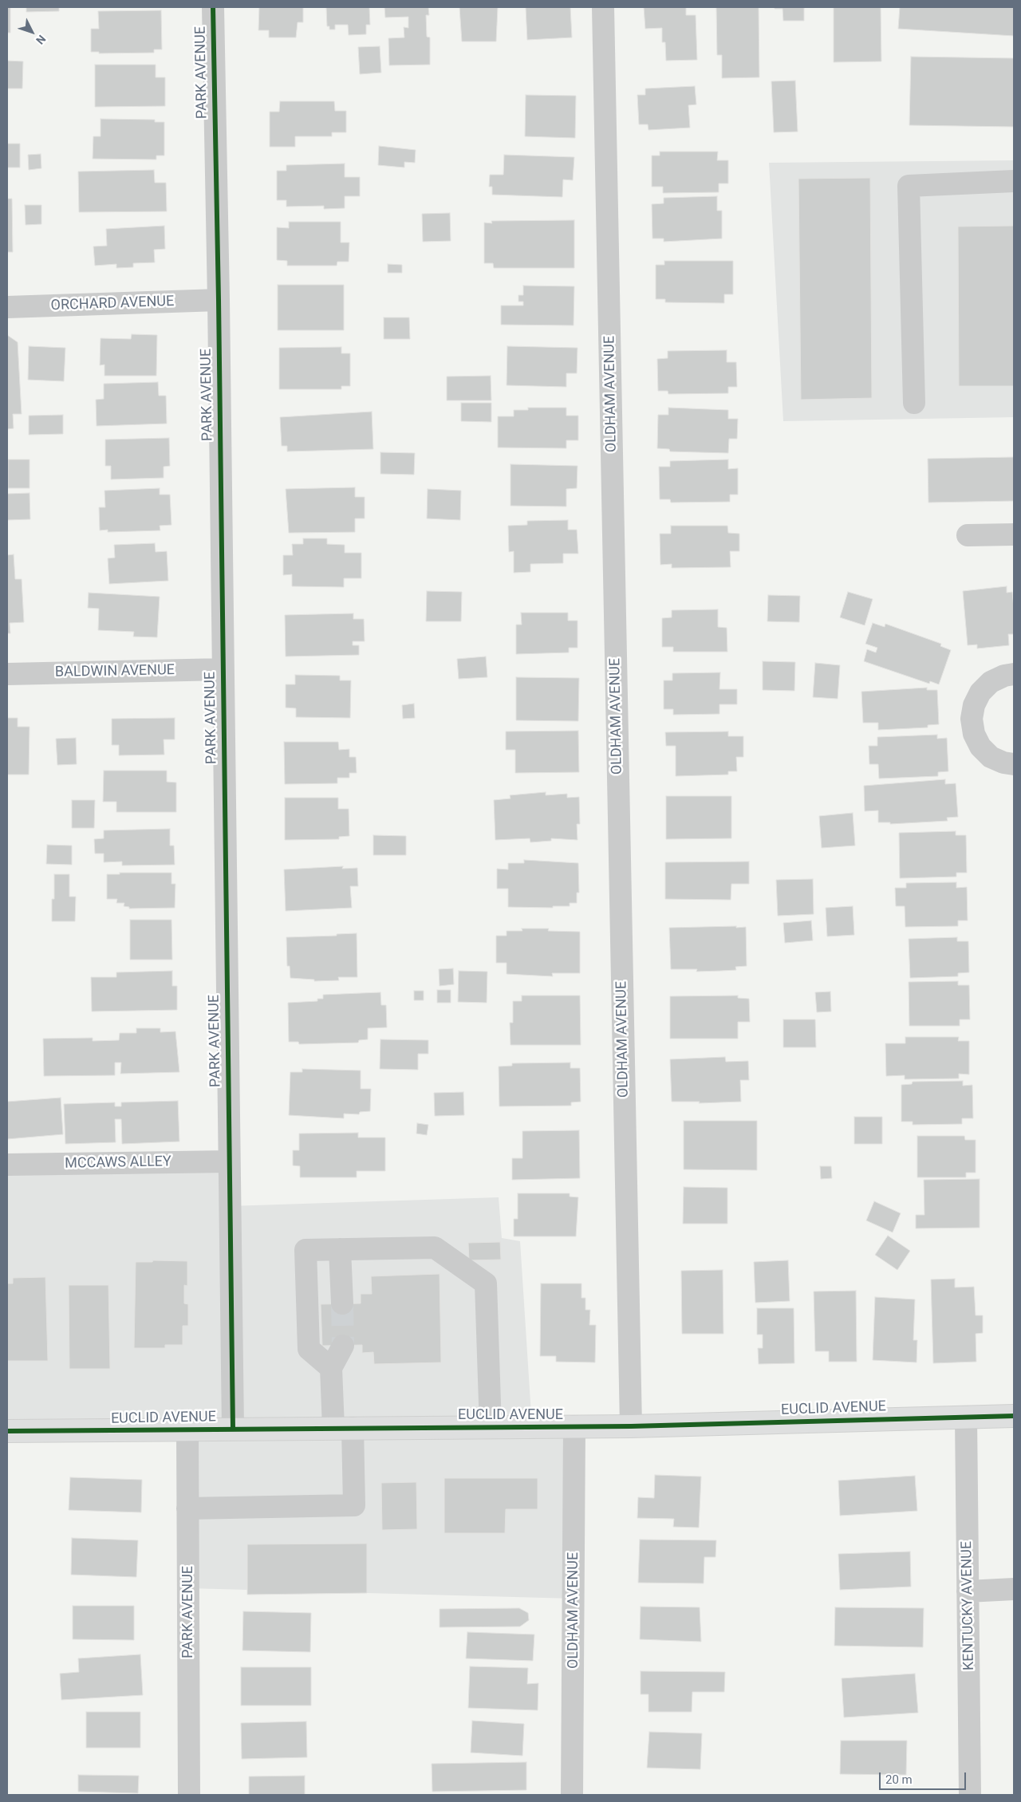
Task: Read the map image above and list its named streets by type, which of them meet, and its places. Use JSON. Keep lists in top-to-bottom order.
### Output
{
  "streets": {
    "main road": ["EUCLID AVENUE"],
    "street": [
      "PARK AVENUE",
      "ORCHARD AVENUE",
      "OLDHAM AVENUE",
      "BALDWIN AVENUE",
      "MCCAWS ALLEY",
      "KENTUCKY AVENUE"
    ]
  },
  "crossings": [
    ["PARK AVENUE", "ORCHARD AVENUE"],
    ["PARK AVENUE", "BALDWIN AVENUE"],
    ["PARK AVENUE", "MCCAWS ALLEY"],
    ["PARK AVENUE", "EUCLID AVENUE"],
    ["OLDHAM AVENUE", "EUCLID AVENUE"],
    ["EUCLID AVENUE", "KENTUCKY AVENUE"]
  ],
  "scale_bar": "20 m",
  "north": "bottom right"
}
